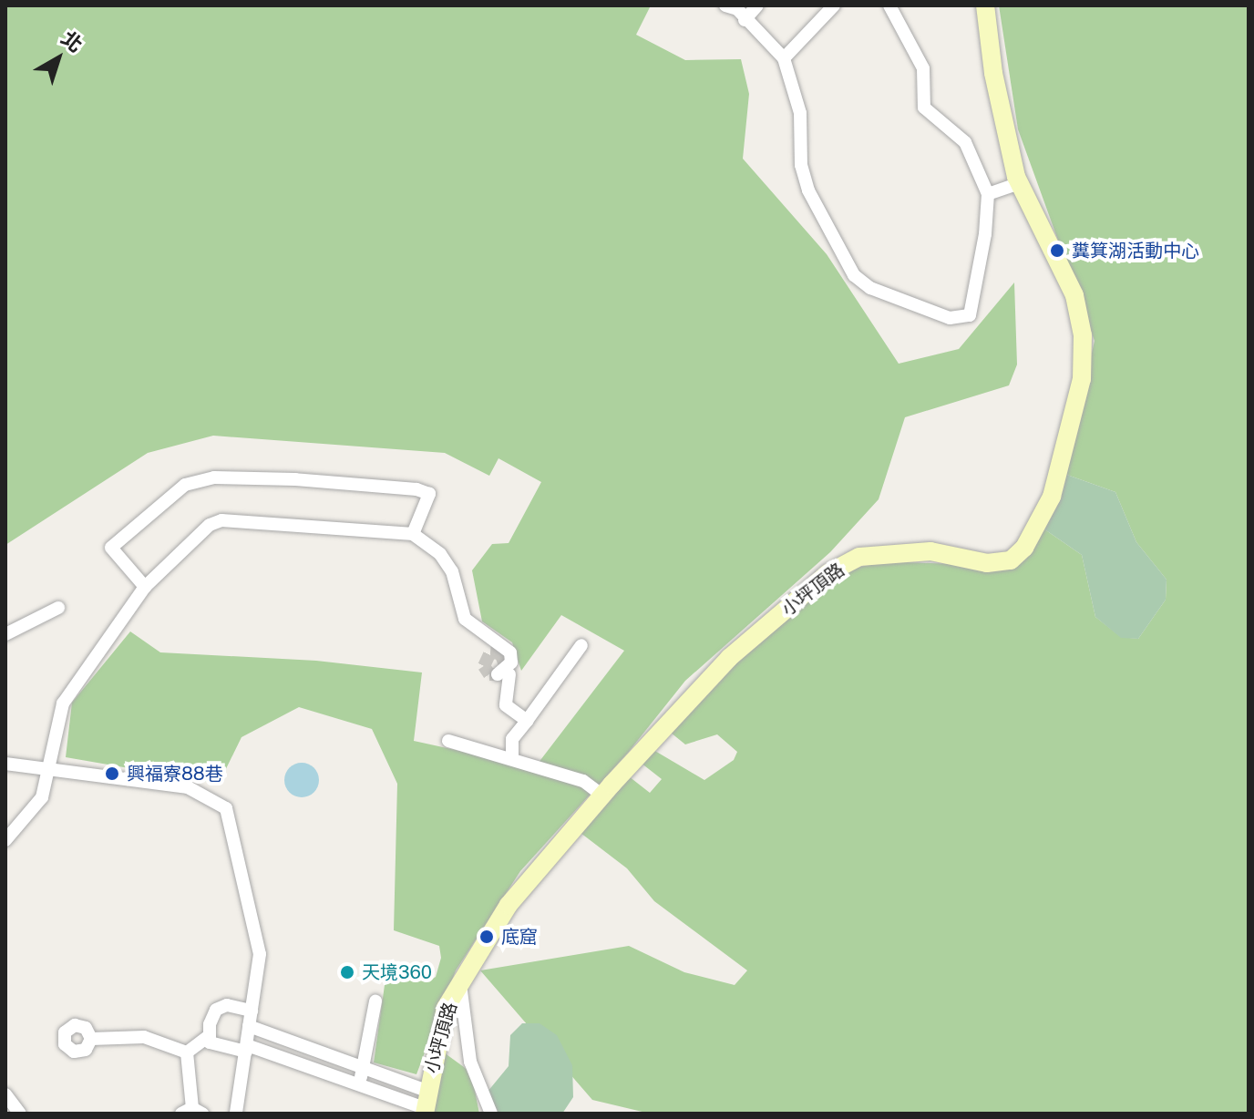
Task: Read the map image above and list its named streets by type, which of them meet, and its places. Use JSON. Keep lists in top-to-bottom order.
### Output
{
  "streets": {
    "street": ["小坪頂路"]
  },
  "places": [
    "糞箕湖活動中心",
    "興福寮88巷",
    "底窟",
    "天境360"
  ],
  "north": "top right"
}
